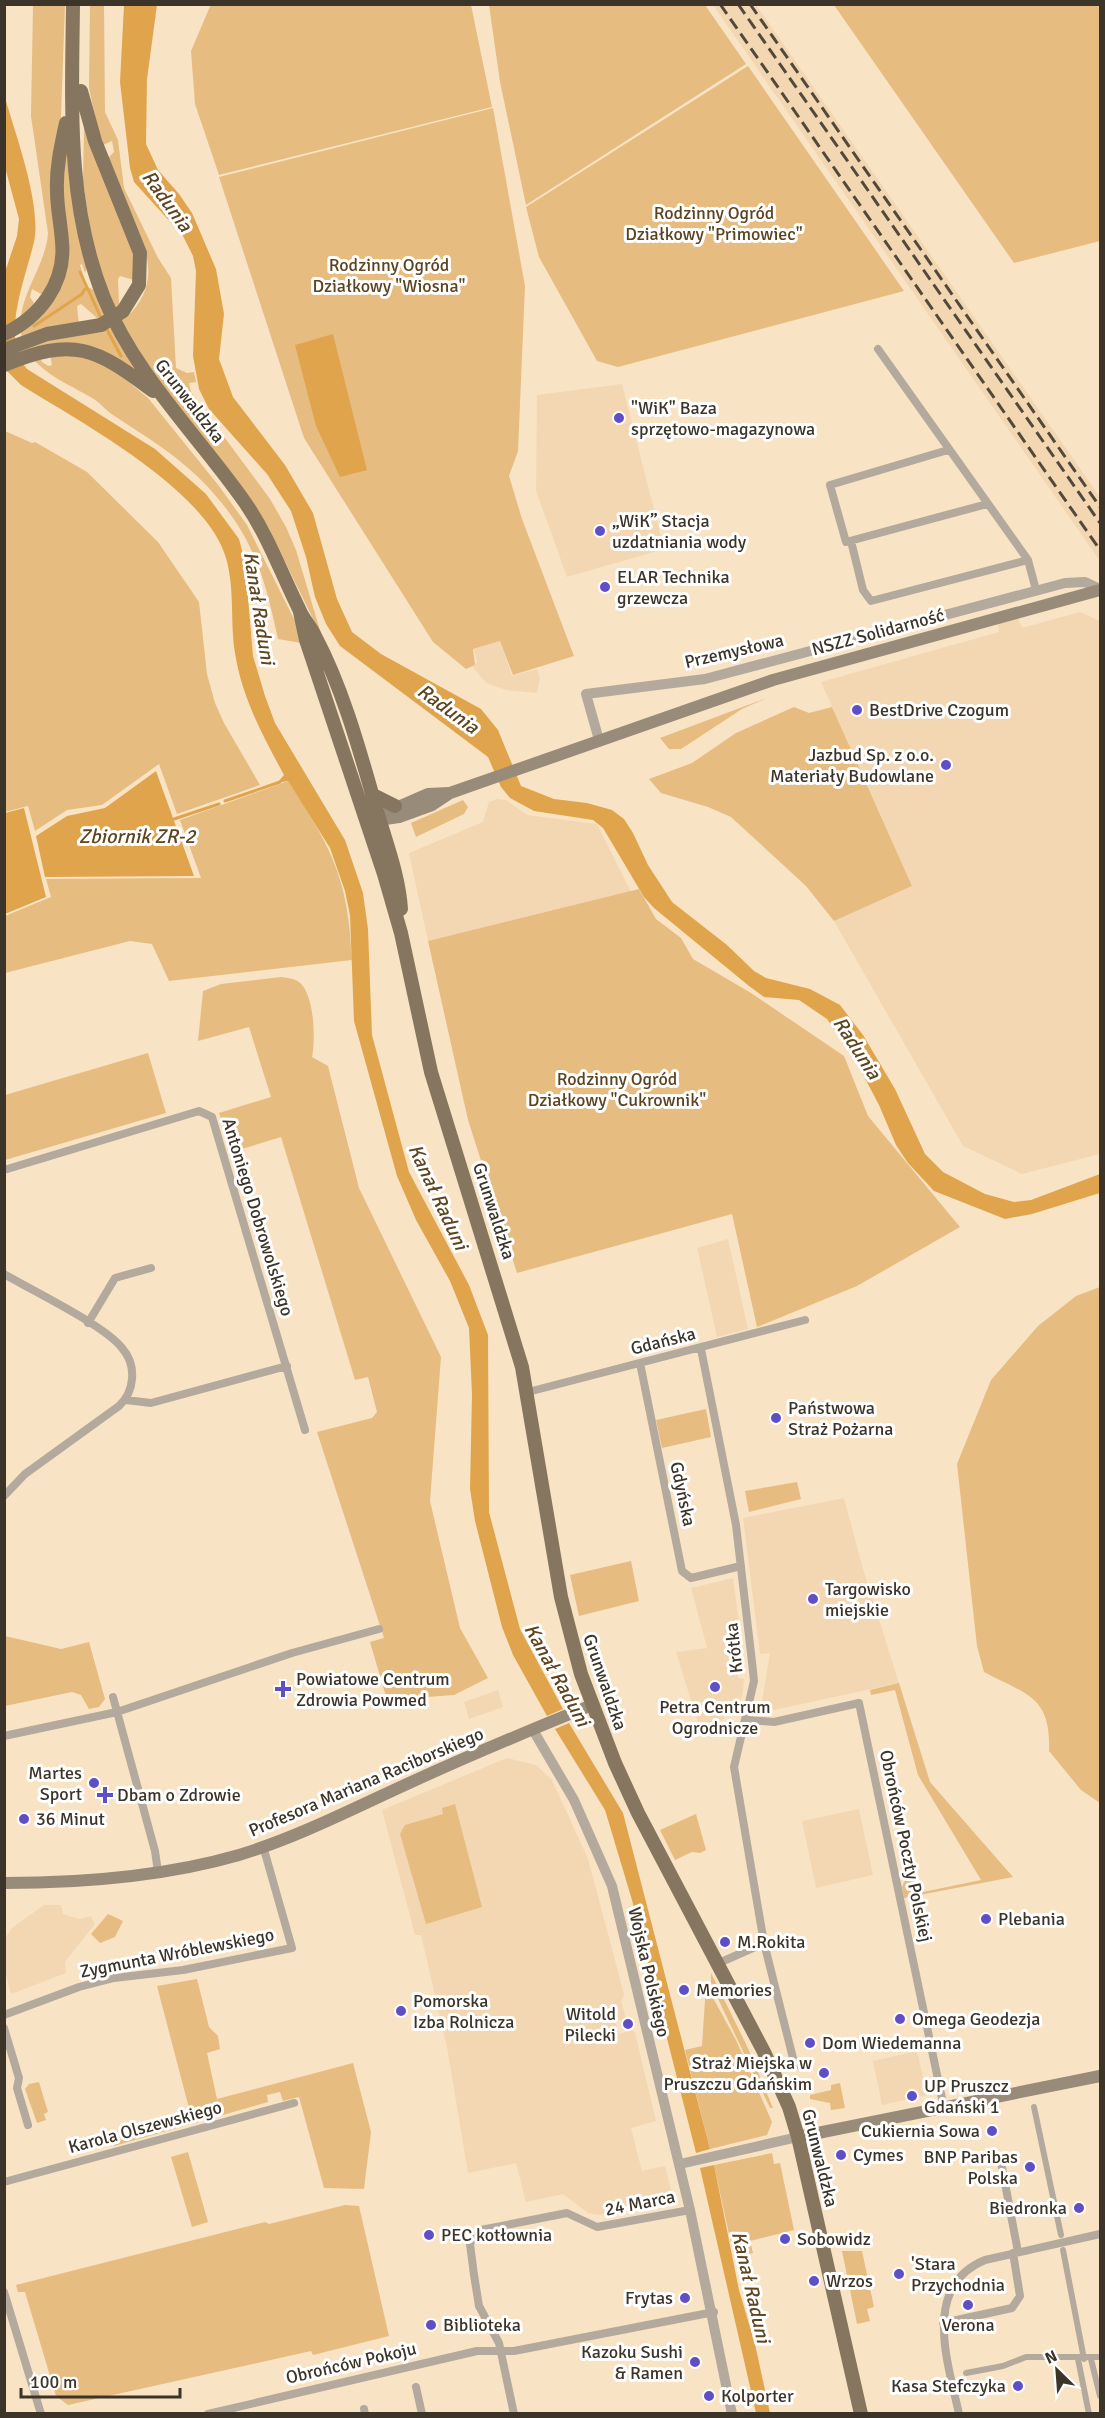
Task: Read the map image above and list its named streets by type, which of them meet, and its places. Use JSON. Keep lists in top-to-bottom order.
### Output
{
  "streets": {
    "main road": ["Grunwaldzka", "NSZZ Solidarność", "Profesora Mariana Raciborskiego"],
    "street": [
      "Przemysłowa",
      "Antoniego Dobrowolskiego",
      "Gdańska",
      "Gdyńska",
      "Krótka",
      "Obrońców Poczty Polskiej",
      "Zygmunta Wróblewskiego",
      "Wojska Polskiego",
      "Karola Olszewskiego",
      "24 Marca",
      "Obrońców Pokoju"
    ]
  },
  "crossings": [
    ["Grunwaldzka", "Gdańska"],
    ["Grunwaldzka", "Profesora Mariana Raciborskiego"],
    ["NSZZ Solidarność", "Przemysłowa"],
    ["Gdańska", "Gdyńska"],
    ["Gdańska", "Krótka"],
    ["Gdyńska", "Krótka"],
    ["Krótka", "Obrońców Poczty Polskiej"],
    ["Profesora Mariana Raciborskiego", "Zygmunta Wróblewskiego"],
    ["Profesora Mariana Raciborskiego", "Wojska Polskiego"],
    ["Wojska Polskiego", "24 Marca"],
    ["Wojska Polskiego", "Obrońców Pokoju"],
    ["24 Marca", "Obrońców Pokoju"]
  ],
  "water": ["Radunia", "Kanał Raduni", "Zbiornik ZR-2"],
  "parks": ["Rodzinny Ogród Działkowy \"Primowiec\"", "Rodzinny Ogród Działkowy \"Wiosna\"", "Rodzinny Ogród Działkowy \"Cukrownik\""],
  "places": {
    "other": [
      "\"WiK\" Baza sprzętowo-magazynowa",
      "„WiK” Stacja uzdatniania wody",
      "ELAR Technika grzewcza",
      "BestDrive Czogum",
      "Jazbud Sp. z o.o. Materiały Budowlane",
      "Państwowa Straż Pożarna",
      "Targowisko miejskie",
      "Petra Centrum Ogrodnicze",
      "Martes Sport",
      "36 Minut",
      "Plebania",
      "M.Rokita",
      "Memories",
      "Pomorska Izba Rolnicza",
      "Omega Geodezja",
      "Witold Pilecki",
      "Dom Wiedemanna",
      "Straż Miejska w Pruszczu Gdańskim",
      "UP Pruszcz Gdański 1",
      "Cukiernia Sowa",
      "Cymes",
      "BNP Paribas Polska",
      "Biedronka",
      "PEC kotłownia",
      "Sobowidz",
      "'Stara Przychodnia",
      "Wrzos",
      "Frytas",
      "Verona",
      "Biblioteka",
      "Kazoku Sushi & Ramen",
      "Kasa Stefczyka",
      "Kolporter"
    ],
    "health": ["Powiatowe Centrum Zdrowia Powmed", "Dbam o Zdrowie"]
  },
  "scale_bar": "100 m",
  "north": "top left"
}
